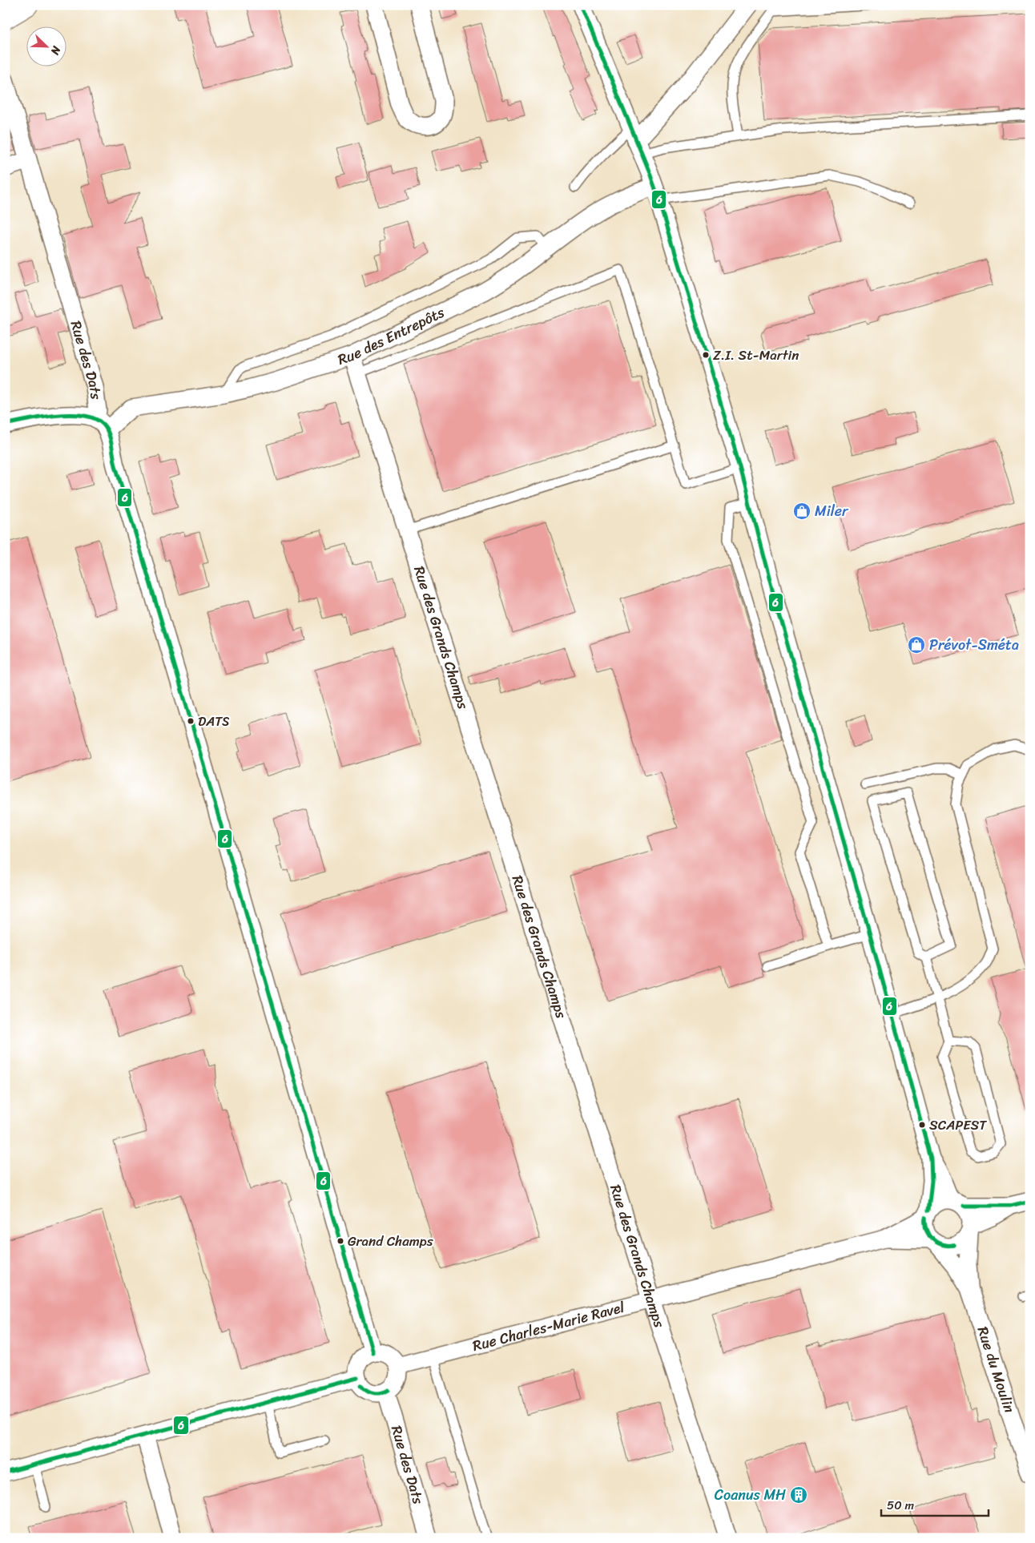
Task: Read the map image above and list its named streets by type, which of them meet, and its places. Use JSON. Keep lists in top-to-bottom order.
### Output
{
  "streets": {
    "street": [
      "Rue des Entrepôts",
      "Rue des Dats",
      "Rue des Grands Champs",
      "Rue Charles-Marie Ravel",
      "Rue du Moulin"
    ]
  },
  "crossings": [
    ["Rue des Entrepôts", "Rue des Dats"],
    ["Rue des Entrepôts", "Rue des Grands Champs"],
    ["Rue des Dats", "Rue Charles-Marie Ravel"],
    ["Rue des Grands Champs", "Rue Charles-Marie Ravel"],
    ["Rue Charles-Marie Ravel", "Rue du Moulin"]
  ],
  "places": {
    "other": [
      "Z.I. St-Martin",
      "DATS",
      "SCAPEST",
      "Grand Champs"
    ],
    "shop": ["Miler", "Prévot-Sméta"],
    "building": ["Coanus MH"]
  },
  "lines": ["transit line 6"],
  "scale_bar": "50 m",
  "north": "bottom right"
}
